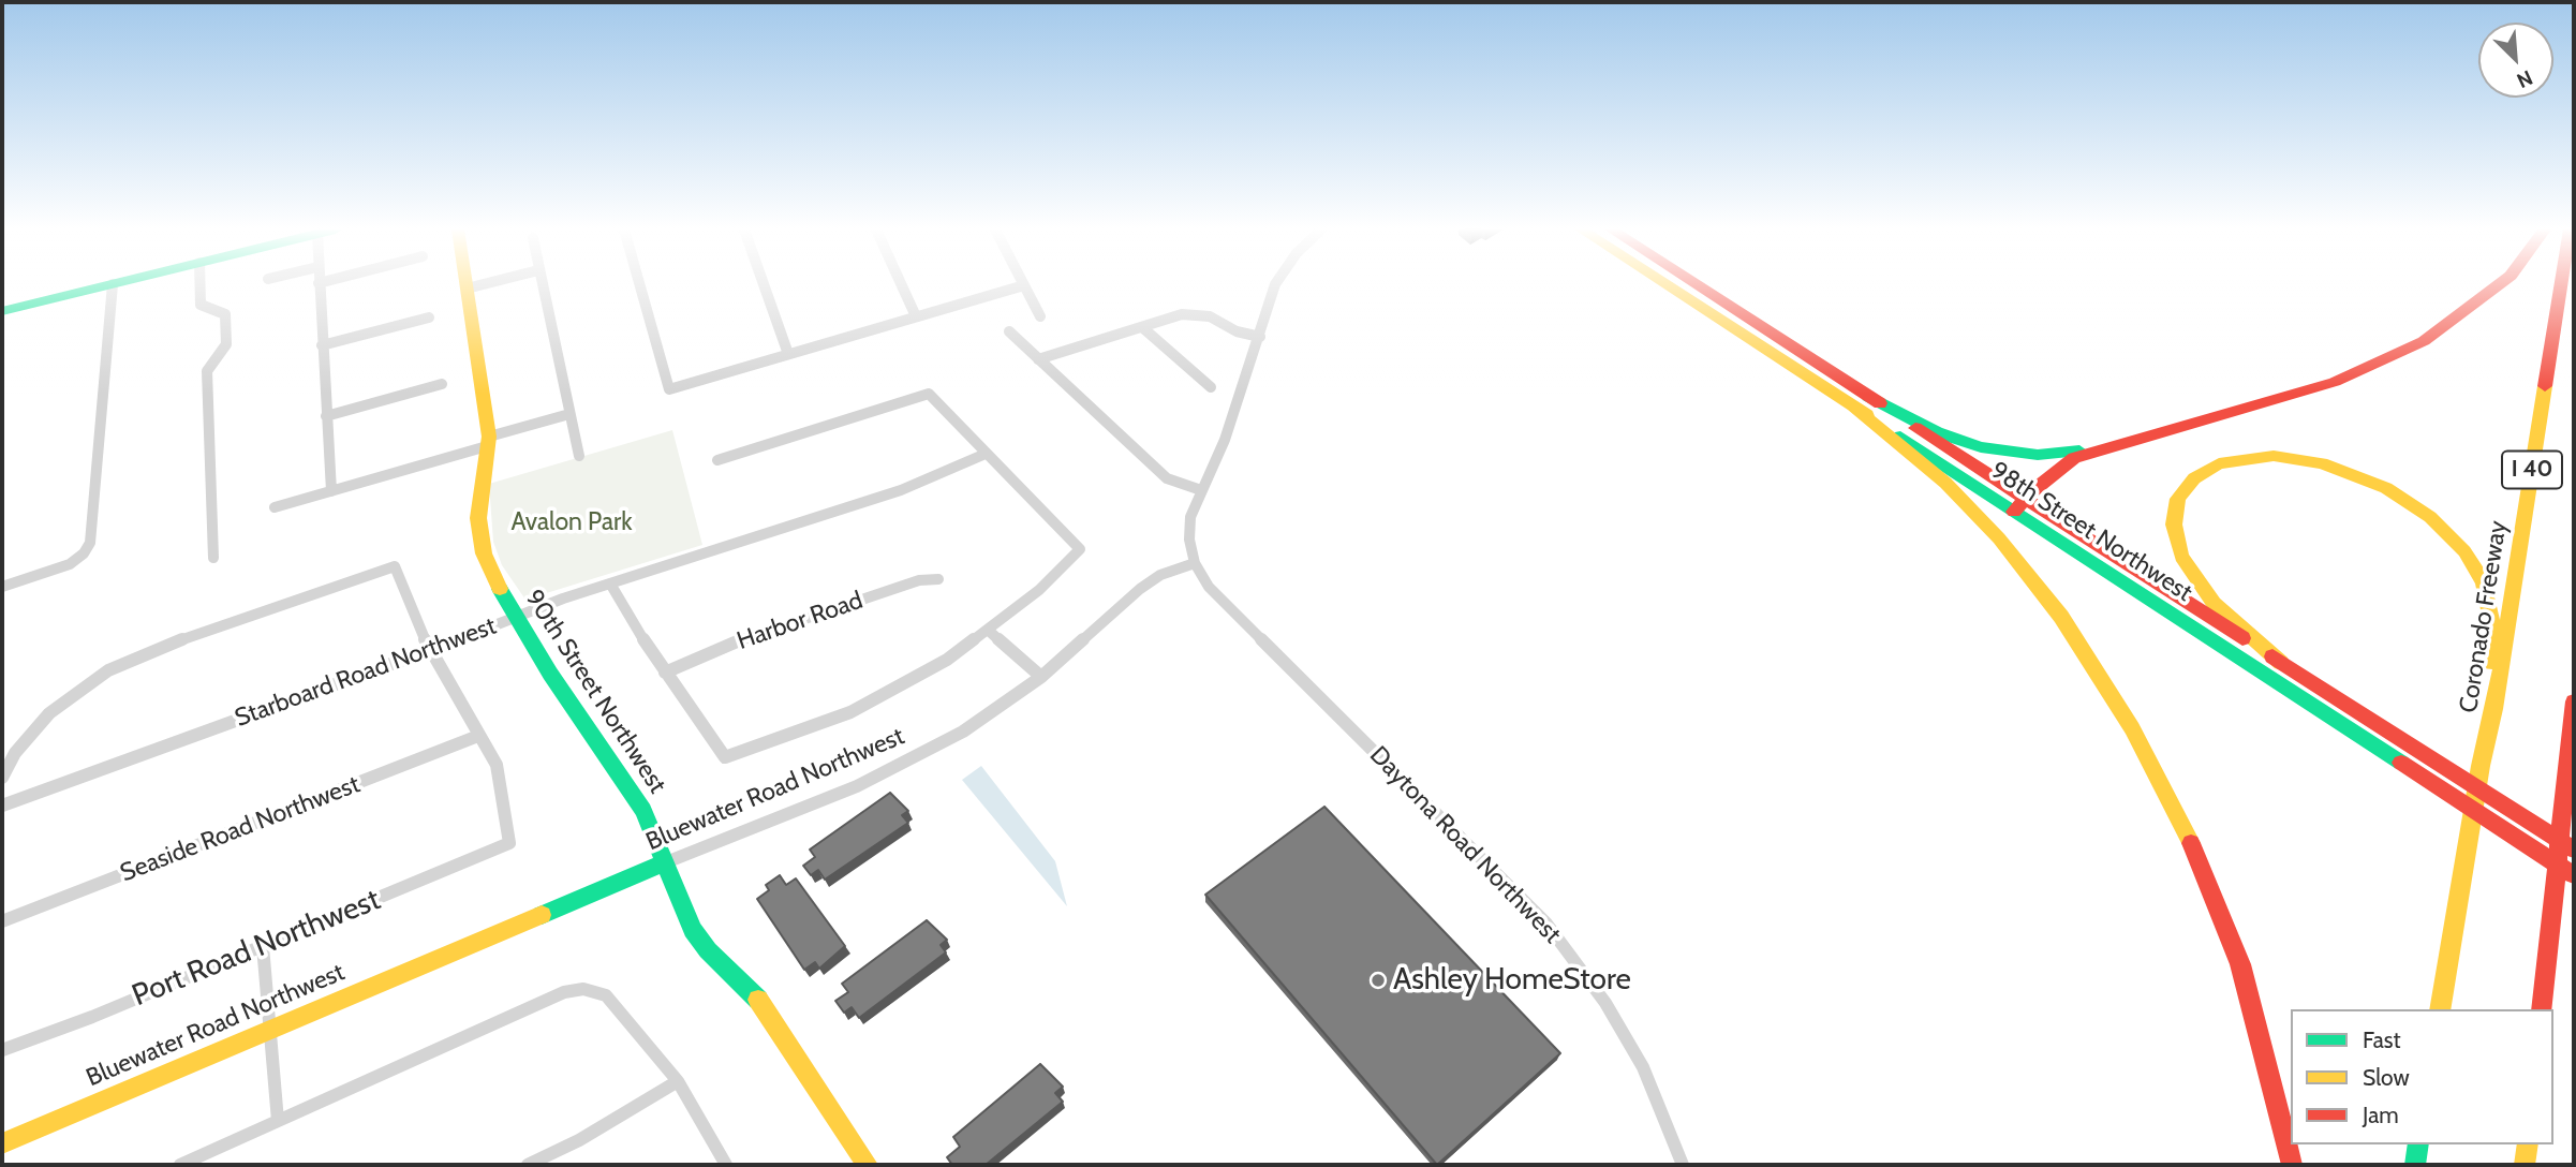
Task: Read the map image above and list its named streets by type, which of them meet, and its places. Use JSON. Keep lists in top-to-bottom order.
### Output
{
  "streets": {
    "main road": [
      "I 40",
      "98th Street Northwest",
      "Coronado Freeway",
      "90th Street Northwest",
      "Bluewater Road Northwest"
    ],
    "street": [
      "Harbor Road",
      "Starboard Road Northwest",
      "Seaside Road Northwest",
      "Daytona Road Northwest",
      "Port Road Northwest"
    ]
  },
  "crossings": [
    ["Starboard Road Northwest", "90th Street Northwest"],
    ["90th Street Northwest", "Bluewater Road Northwest"],
    ["Bluewater Road Northwest", "Daytona Road Northwest"],
    ["Seaside Road Northwest", "Port Road Northwest"]
  ],
  "parks": ["Avalon Park"],
  "places": ["Ashley HomeStore"],
  "legend": ["Fast", "Slow", "Jam"],
  "north": "bottom right"
}
